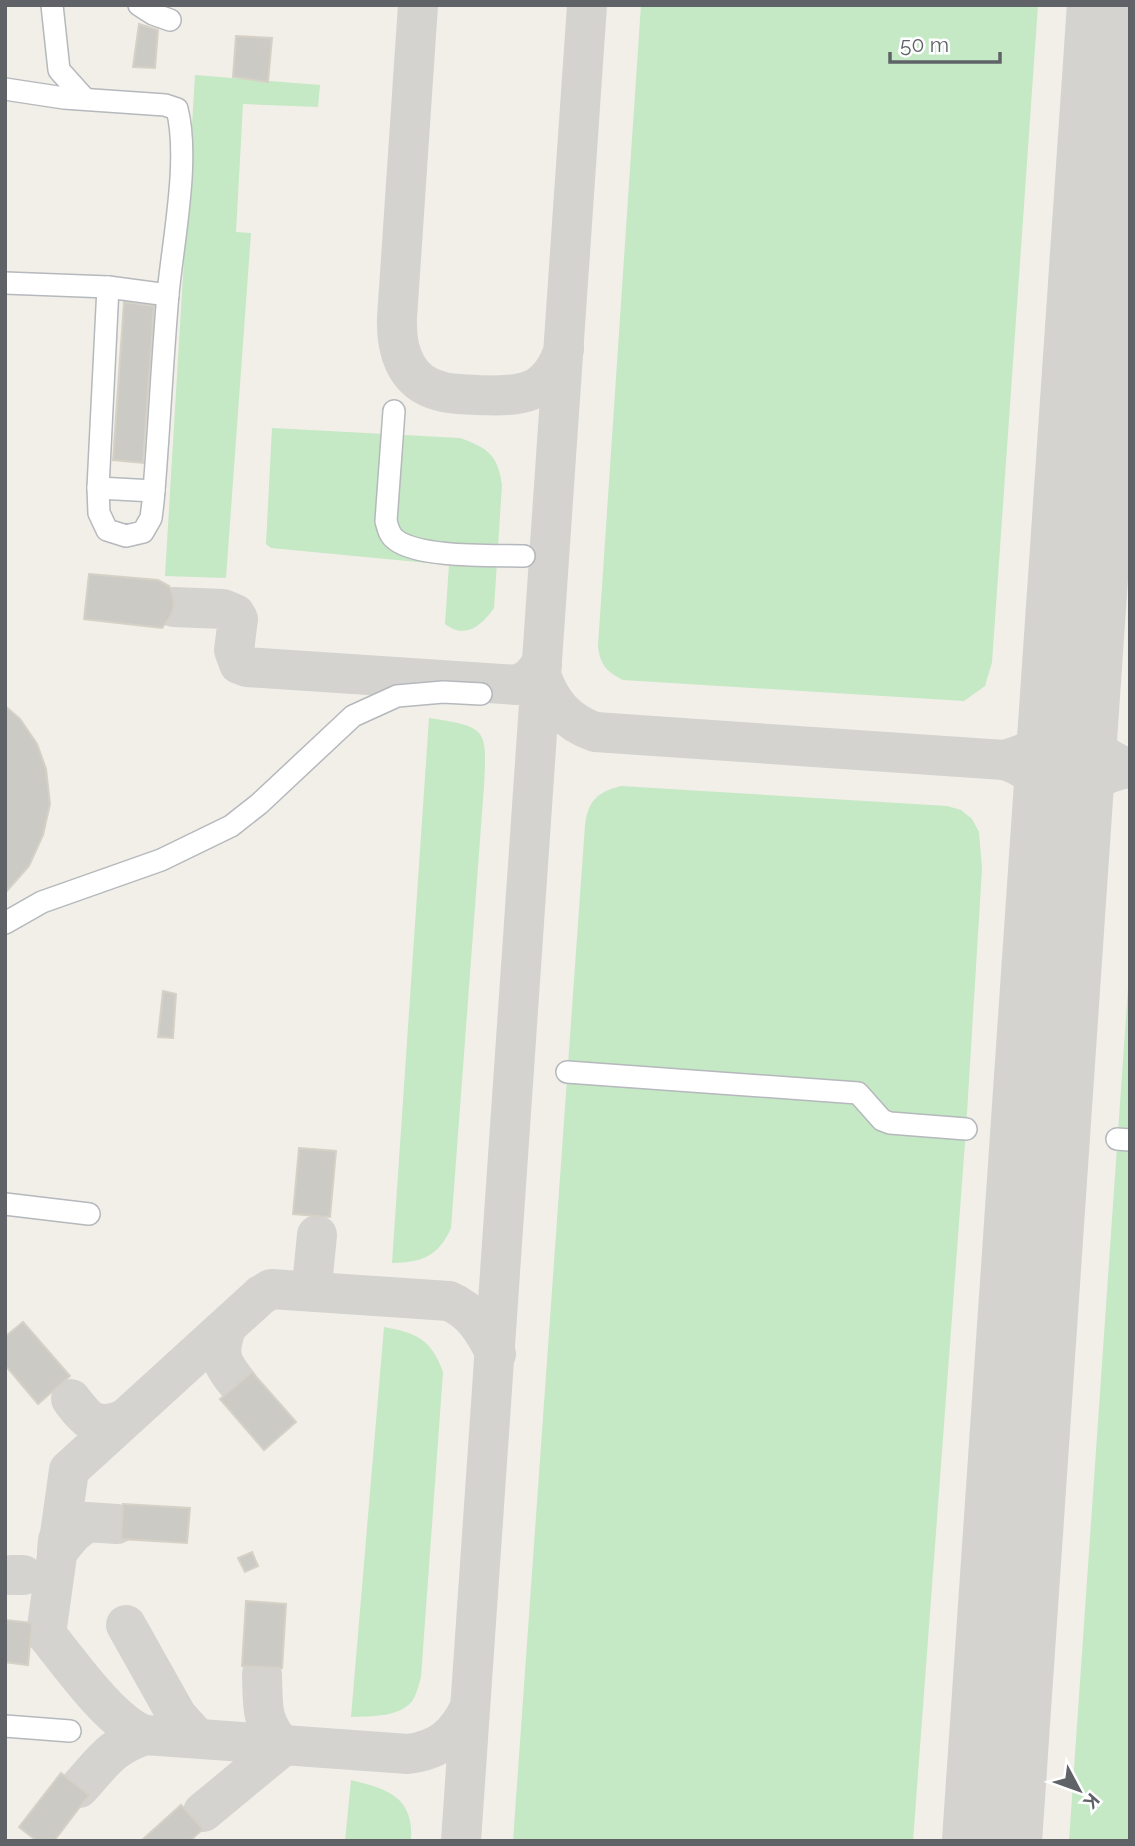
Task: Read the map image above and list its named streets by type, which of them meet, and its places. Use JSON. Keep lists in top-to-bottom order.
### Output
{
  "scale_bar": "50 m",
  "north": "bottom right"
}
